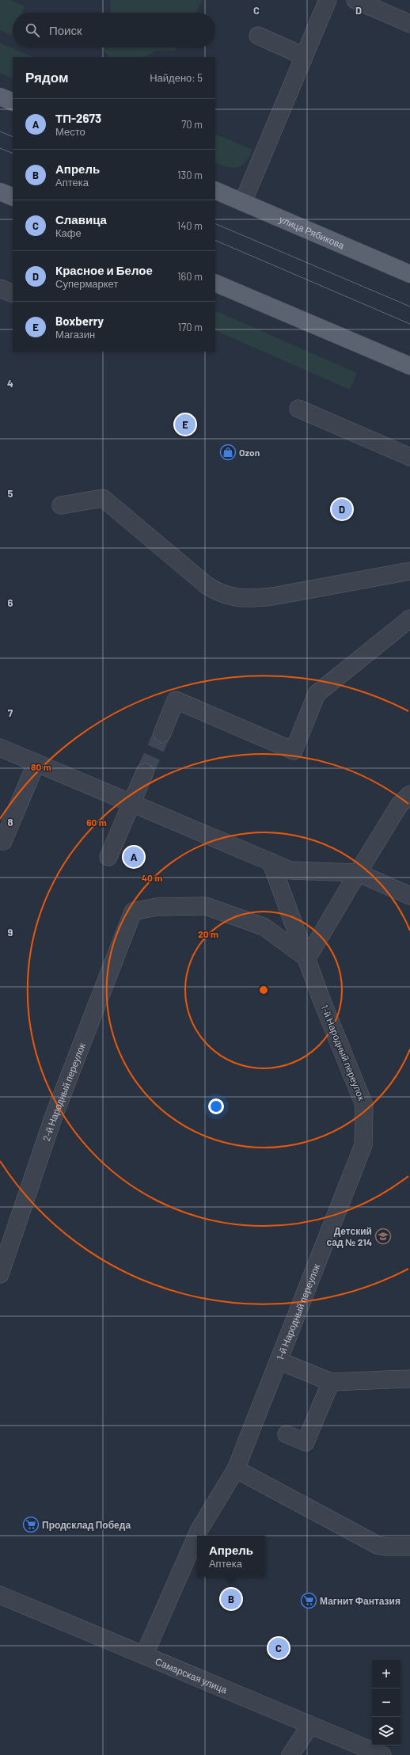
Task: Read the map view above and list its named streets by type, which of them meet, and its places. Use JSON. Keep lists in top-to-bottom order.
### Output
{
  "streets": {
    "main road": ["улица Рябикова"],
    "street": ["1-й Народный переулок", "2-й Народный переулок", "Самарская улица"]
  },
  "crossings": [
    ["1-й Народный переулок", "2-й Народный переулок"],
    ["1-й Народный переулок", "Самарская улица"]
  ],
  "places": {
    "shop": ["Ozon"],
    "school or university": ["Детский сад № 214"],
    "supermarket": ["Продсклад Победа", "Магнит Фантазия"]
  },
  "page": {
    "search": "Поиск",
    "heading": ["Рядом", "Найдено: 5"],
    "list": [
      {
        "mark": "A",
        "name": "ТП-2673",
        "note": "Место",
        "value": "70 m"
      },
      {
        "mark": "B",
        "name": "Апрель",
        "note": "Аптека",
        "value": "130 m"
      },
      {
        "mark": "C",
        "name": "Славица",
        "note": "Кафе",
        "value": "140 m"
      },
      {
        "mark": "D",
        "name": "Красное и Белое",
        "note": "Супермаркет",
        "value": "160 m"
      },
      {
        "mark": "E",
        "name": "Boxberry",
        "note": "Магазин",
        "value": "170 m"
      }
    ],
    "pins": [
      "E",
      "D",
      "A",
      "B",
      "C"
    ],
    "popup": ["Апрель", "Аптека"],
    "map_buttons": ["+", "−"]
  },
  "grid": {
    "columns": ["C", "D"],
    "rows": [
      "4",
      "5",
      "6",
      "7",
      "8",
      "9"
    ]
  },
  "rings": [
    "80 m",
    "60 m",
    "40 m",
    "20 m"
  ]
}
